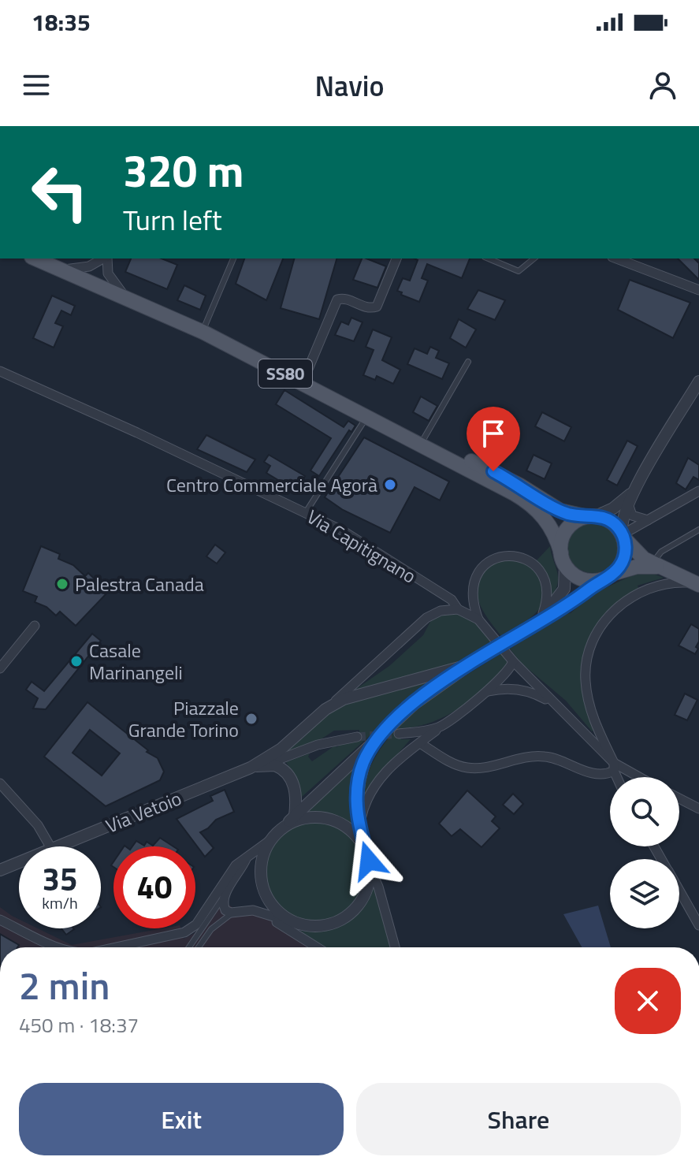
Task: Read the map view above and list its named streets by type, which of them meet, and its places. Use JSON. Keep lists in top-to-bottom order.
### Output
{
  "streets": {
    "main road": ["SS80"],
    "street": ["Via Capitignano", "Via Vetoio"]
  },
  "places": [
    "Centro Commerciale Agorà",
    "Palestra Canada",
    "Casale Marinangeli",
    "Piazzale Grande Torino"
  ],
  "page": {
    "status": "18:35",
    "header": "Navio",
    "turn": ["320 m", "Turn left"],
    "speed": "35 km/h",
    "limit": "40",
    "heading": ["2 min", "450 m · 18:37"],
    "buttons": ["Exit", "Share"]
  }
}
